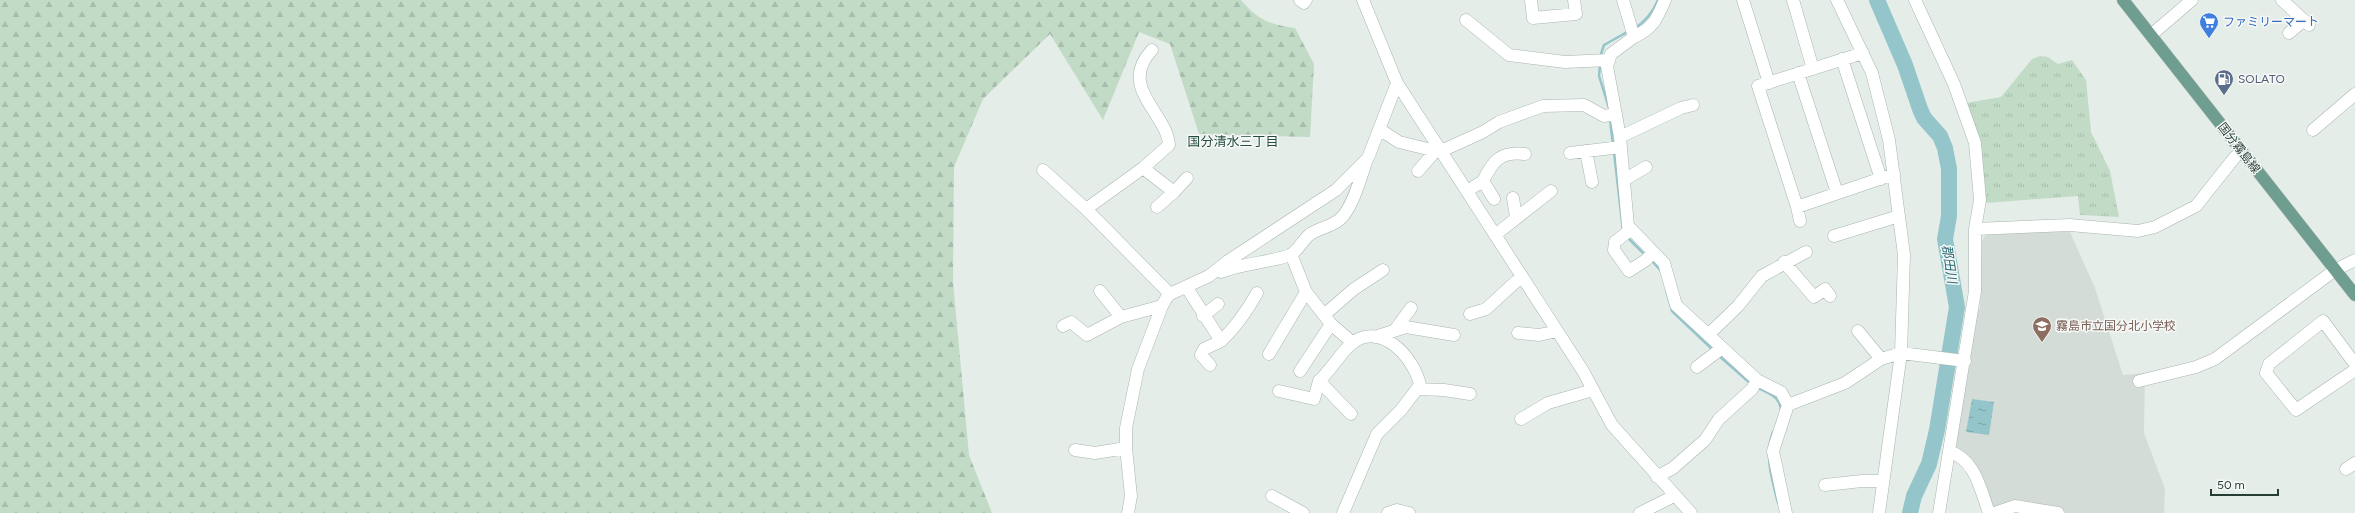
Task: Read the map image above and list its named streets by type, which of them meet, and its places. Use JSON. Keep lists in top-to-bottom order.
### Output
{
  "streets": {
    "main road": ["国分霧島線"]
  },
  "districts": ["国分清水三丁目"],
  "water": ["郡田川"],
  "places": {
    "supermarket": ["ファミリーマート"],
    "fuel station": ["SOLATO"],
    "school or university": ["霧島市立国分北小学校"]
  },
  "scale_bar": "50 m"
}
